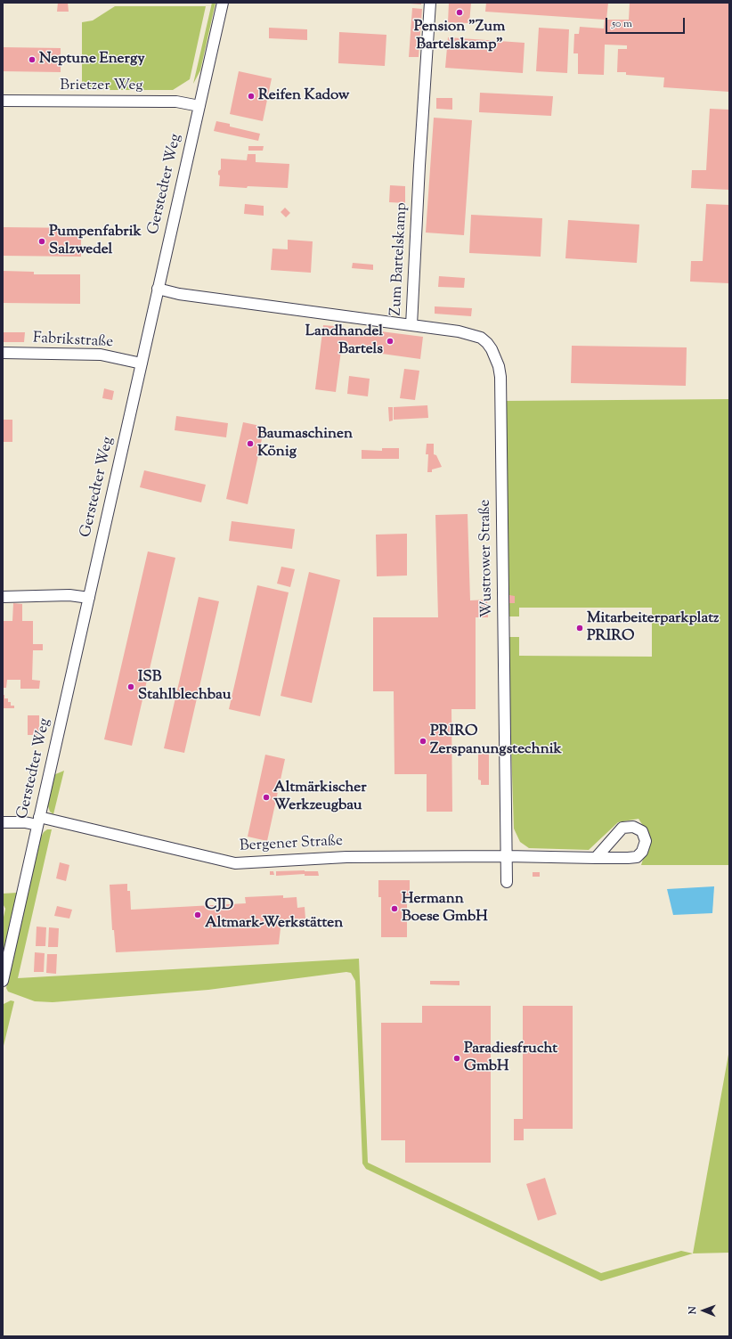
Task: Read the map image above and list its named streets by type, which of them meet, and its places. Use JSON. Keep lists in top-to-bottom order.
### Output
{
  "streets": {
    "street": [
      "Brietzer Weg",
      "Gerstedter Weg",
      "Zum Bartelskamp",
      "Fabrikstraße",
      "Wustrower Straße",
      "Bergener Straße"
    ]
  },
  "crossings": [
    ["Brietzer Weg", "Gerstedter Weg"],
    ["Gerstedter Weg", "Zum Bartelskamp"],
    ["Gerstedter Weg", "Fabrikstraße"],
    ["Gerstedter Weg", "Bergener Straße"],
    ["Zum Bartelskamp", "Wustrower Straße"],
    ["Wustrower Straße", "Bergener Straße"]
  ],
  "places": [
    "Pension \"Zum Bartelskamp\"",
    "Neptune Energy",
    "Reifen Kadow",
    "Pumpenfabrik Salzwedel",
    "Landhandel Bartels",
    "Baumaschinen König",
    "Mitarbeiterparkplatz PRIRO",
    "ISB Stahlblechbau",
    "PRIRO Zerspanungstechnik",
    "Altmärkischer Werkzeugbau",
    "Hermann Boese GmbH",
    "CJD Altmark-Werkstätten",
    "Paradiesfrucht GmbH"
  ],
  "scale_bar": "50 m",
  "north": "left"
}
